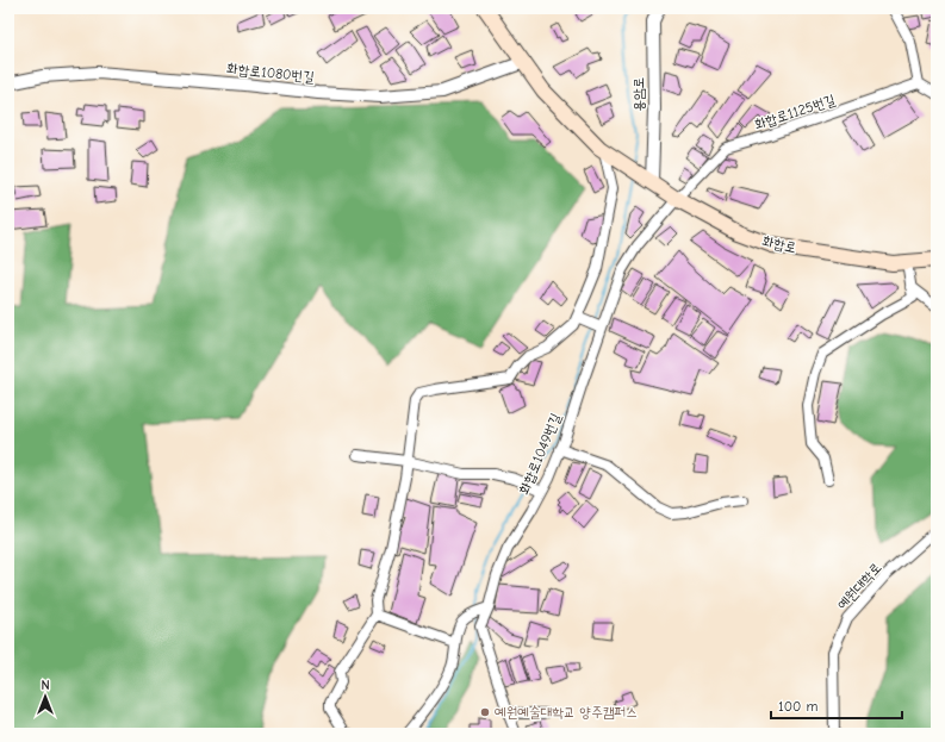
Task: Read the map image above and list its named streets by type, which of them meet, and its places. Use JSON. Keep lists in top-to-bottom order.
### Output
{
  "streets": {
    "main road": ["화합로"],
    "street": [
      "화합로1080번길",
      "용암로",
      "화합로1125번길",
      "화합로1049번길",
      "예원대학로"
    ]
  },
  "crossings": [
    ["용암로", "화합로"],
    ["화합로1125번길", "화합로"],
    ["화합로1125번길", "화합로1049번길"],
    ["화합로", "화합로1049번길"]
  ],
  "places": ["예원예술대학교 양주캠퍼스"],
  "scale_bar": "100 m",
  "north": "top"
}
